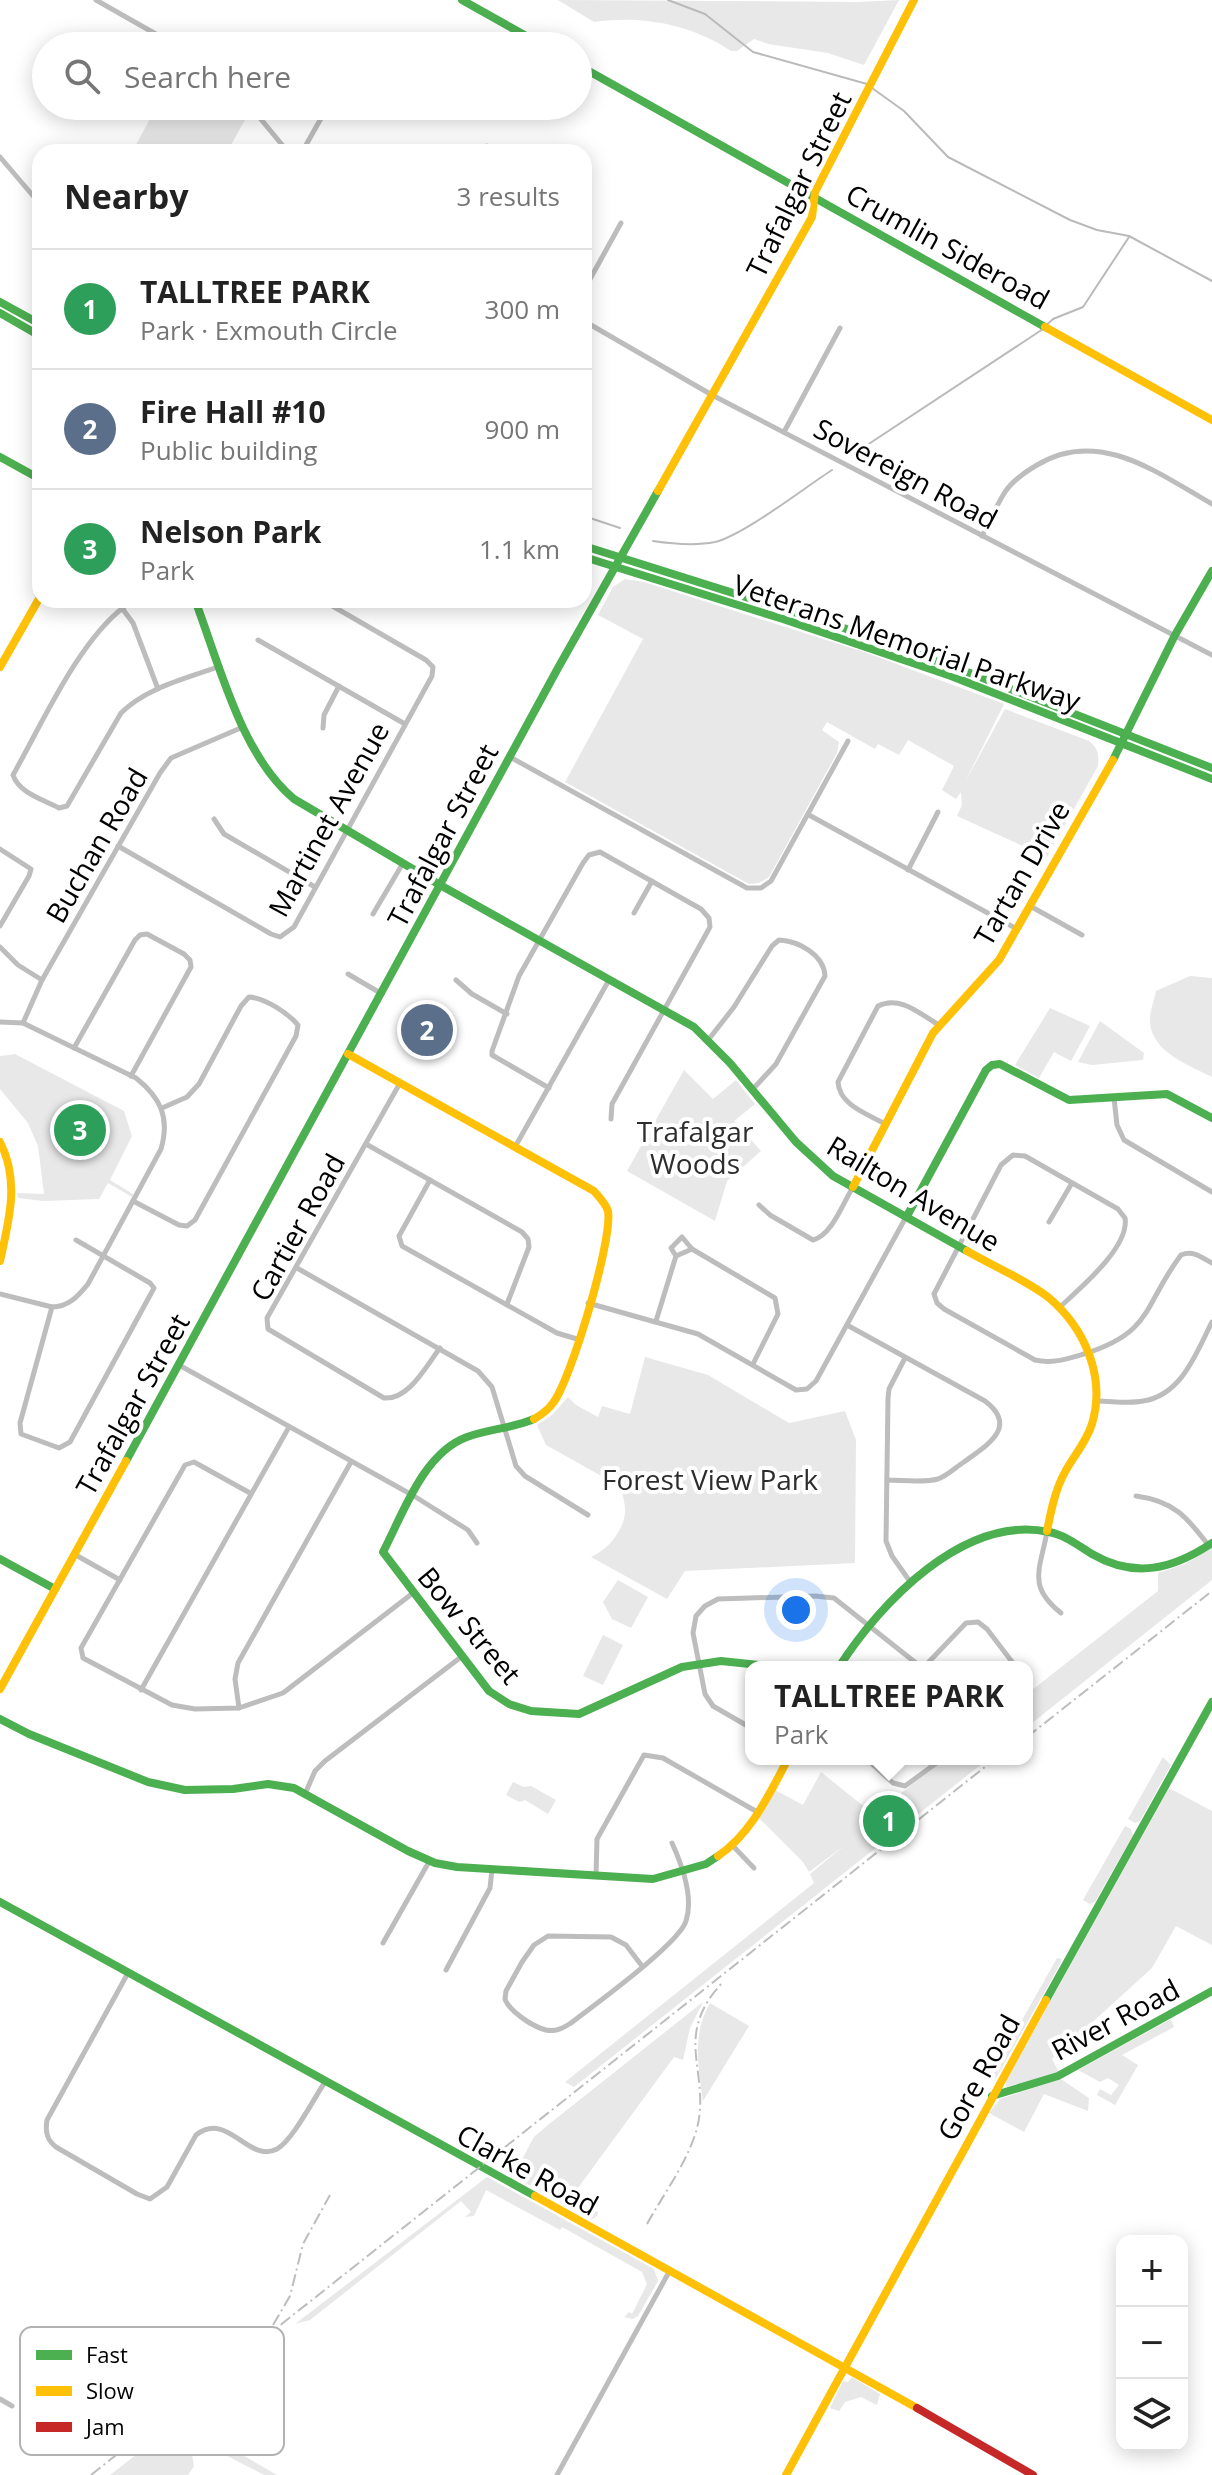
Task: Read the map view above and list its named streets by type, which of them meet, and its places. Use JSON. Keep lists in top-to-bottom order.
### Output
{
  "streets": {
    "main road": [
      "Trafalgar Street",
      "Crumlin Sideroad",
      "Veterans Memorial Parkway",
      "Tartan Drive",
      "Railton Avenue",
      "Bow Street",
      "River Road",
      "Gore Road",
      "Clarke Road"
    ],
    "street": [
      "Sovereign Road",
      "Martinet Avenue",
      "Buchan Road",
      "Cartier Road"
    ]
  },
  "crossings": [
    ["Trafalgar Street", "Crumlin Sideroad"],
    ["Trafalgar Street", "Sovereign Road"],
    ["Trafalgar Street", "Veterans Memorial Parkway"],
    ["Trafalgar Street", "Railton Avenue"],
    ["Sovereign Road", "Tartan Drive"],
    ["Veterans Memorial Parkway", "Tartan Drive"],
    ["Martinet Avenue", "Buchan Road"],
    ["Martinet Avenue", "Railton Avenue"],
    ["Buchan Road", "Railton Avenue"],
    ["Tartan Drive", "Railton Avenue"],
    ["River Road", "Gore Road"],
    ["Gore Road", "Clarke Road"]
  ],
  "parks": ["Trafalgar Woods", "Forest View Park"],
  "legend": ["Fast", "Slow", "Jam"],
  "page": {
    "search": "Search here",
    "heading": ["Nearby", "3 results"],
    "list": [
      {
        "mark": "1",
        "name": "TALLTREE PARK",
        "note": "Park · Exmouth Circle",
        "value": "300 m"
      },
      {
        "mark": "2",
        "name": "Fire Hall #10",
        "note": "Public building",
        "value": "900 m"
      },
      {
        "mark": "3",
        "name": "Nelson Park",
        "note": "Park",
        "value": "1.1 km"
      }
    ],
    "pins": ["2", "3", "1"],
    "popup": ["TALLTREE PARK", "Park"],
    "map_buttons": ["+", "−"]
  }
}
